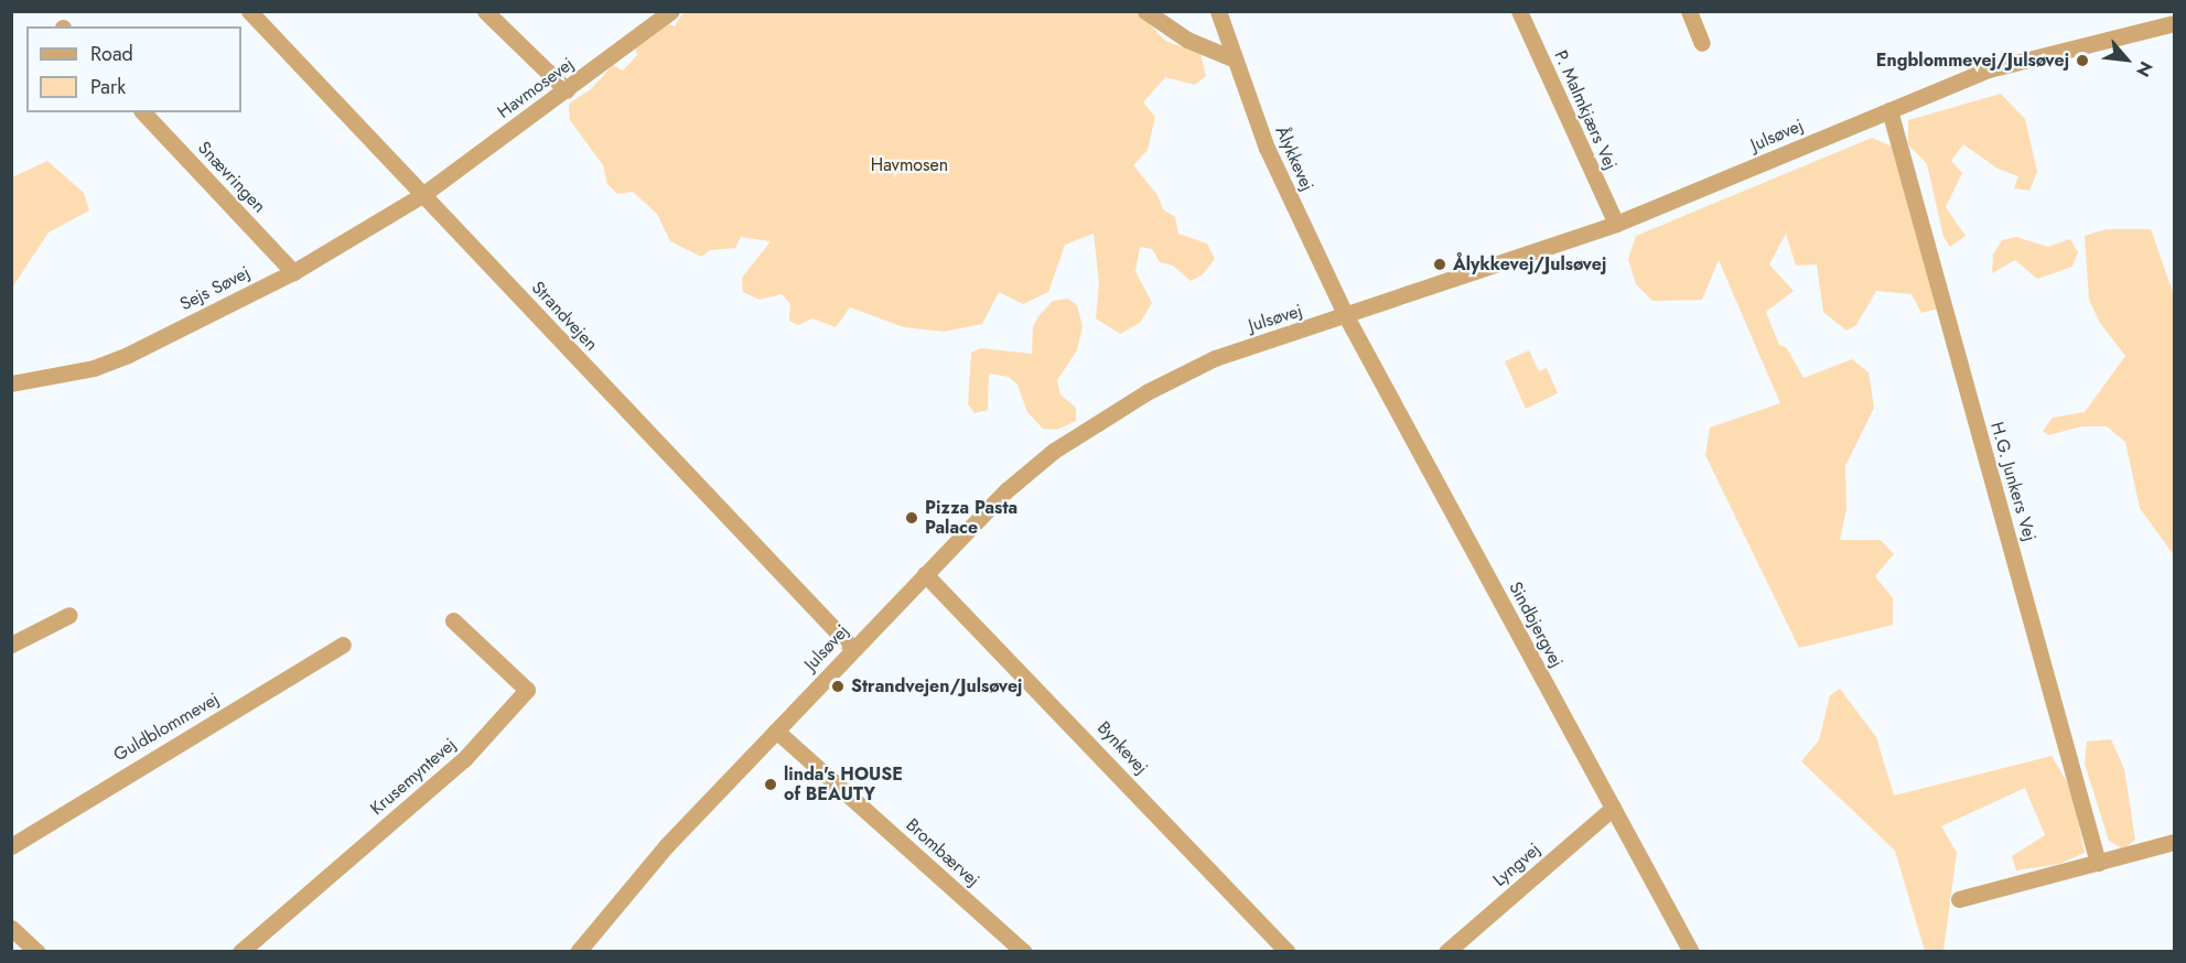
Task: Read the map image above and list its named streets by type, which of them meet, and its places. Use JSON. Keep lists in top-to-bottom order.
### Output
{
  "streets": {
    "street": [
      "Havmosevej",
      "P. Malmkjærs Vej",
      "Julsøvej",
      "Ålykkevej",
      "Snævringen",
      "Sejs Søvej",
      "Strandvejen",
      "H.G. Junkers Vej",
      "Sindbjergvej",
      "Guldblommevej",
      "Bynkevej",
      "Krusemyntevej",
      "Brombærvej",
      "Lyngvej"
    ]
  },
  "crossings": [
    ["Havmosevej", "Sejs Søvej"],
    ["Havmosevej", "Strandvejen"],
    ["P. Malmkjærs Vej", "Julsøvej"],
    ["Julsøvej", "Ålykkevej"],
    ["Julsøvej", "Strandvejen"],
    ["Julsøvej", "H.G. Junkers Vej"],
    ["Julsøvej", "Sindbjergvej"],
    ["Julsøvej", "Bynkevej"],
    ["Julsøvej", "Brombærvej"],
    ["Ålykkevej", "Sindbjergvej"],
    ["Snævringen", "Sejs Søvej"],
    ["Sejs Søvej", "Strandvejen"],
    ["Sindbjergvej", "Lyngvej"]
  ],
  "parks": ["Havmosen"],
  "places": [
    "Engblommevej/Julsøvej",
    "Ålykkevej/Julsøvej",
    "Pizza Pasta Palace",
    "Strandvejen/Julsøvej",
    "linda's HOUSE of BEAUTY"
  ],
  "legend": ["Road", "Park"],
  "north": "bottom right"
}
